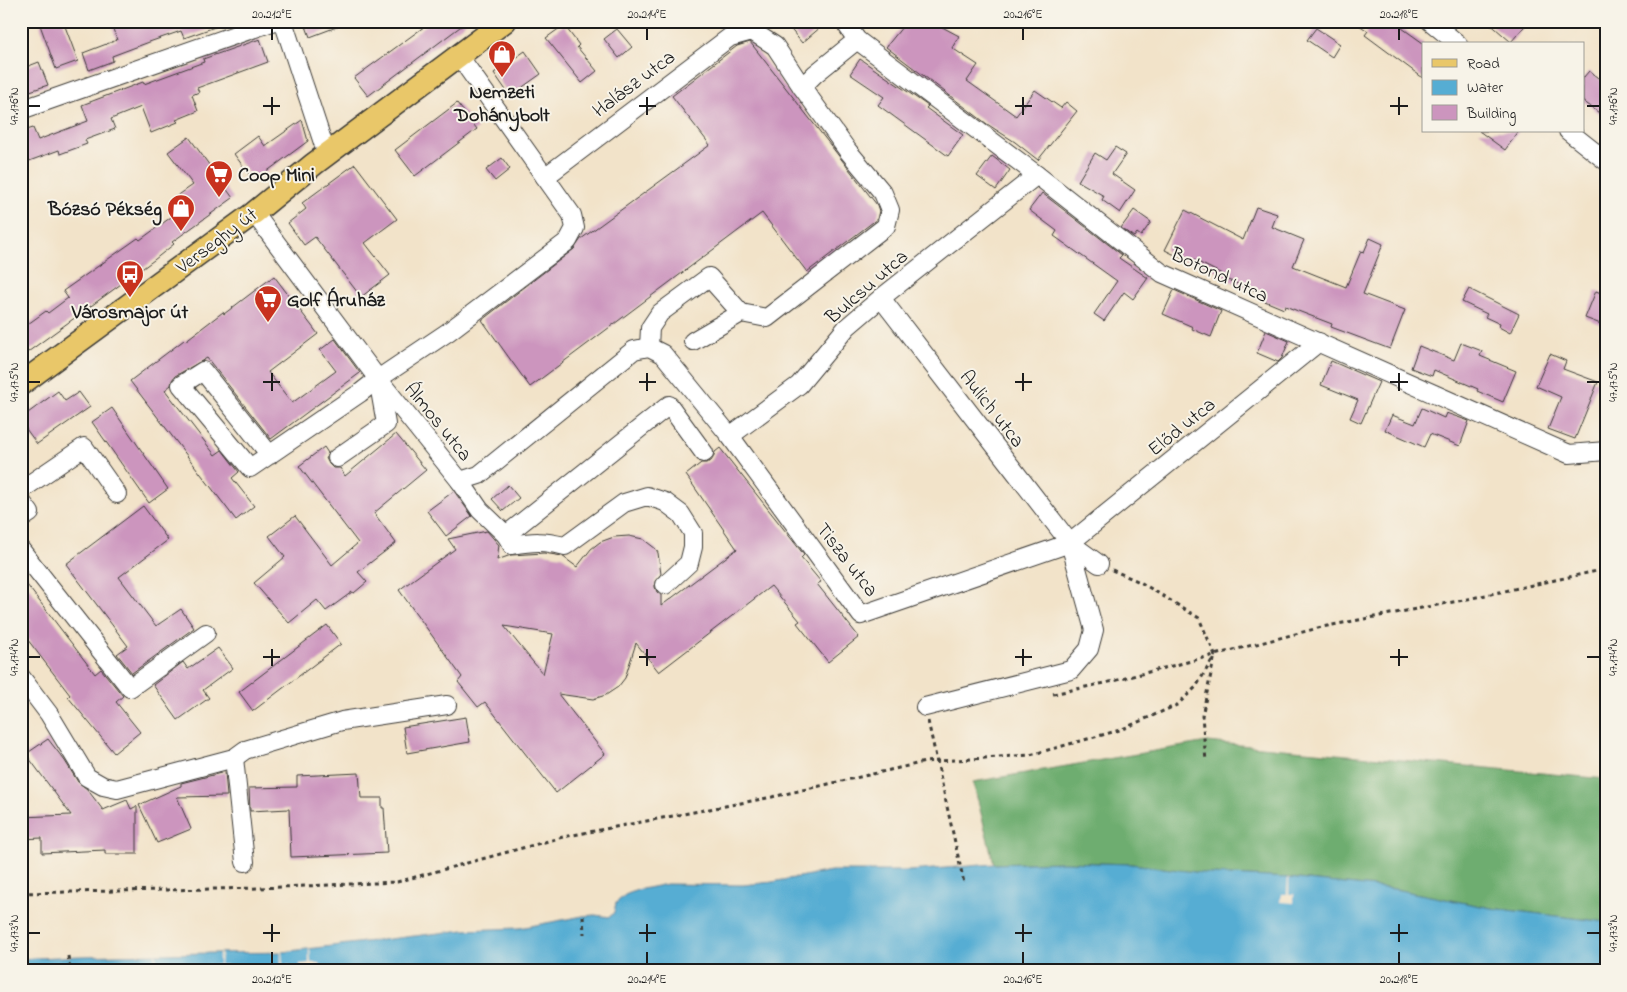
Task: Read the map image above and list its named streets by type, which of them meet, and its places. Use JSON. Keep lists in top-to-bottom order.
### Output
{
  "streets": {
    "main road": ["Verseghy út"],
    "street": [
      "Halász utca",
      "Botond utca",
      "Bulcsu utca",
      "Aulich utca",
      "Álmos utca",
      "Előd utca",
      "Tisza utca"
    ]
  },
  "crossings": [
    ["Verseghy út", "Álmos utca"],
    ["Botond utca", "Bulcsu utca"],
    ["Botond utca", "Előd utca"],
    ["Bulcsu utca", "Aulich utca"],
    ["Bulcsu utca", "Tisza utca"],
    ["Aulich utca", "Előd utca"],
    ["Aulich utca", "Tisza utca"],
    ["Álmos utca", "Tisza utca"],
    ["Előd utca", "Tisza utca"]
  ],
  "places": {
    "shop": ["Nemzeti Dohánybolt", "Bózsó Pékség"],
    "supermarket": ["Coop Mini", "Golf Áruház"],
    "bus stop": ["Városmajor út"]
  },
  "legend": ["Road", "Water", "Building"],
  "coordinates": [
    "20.212°E",
    "20.214°E",
    "20.216°E",
    "20.218°E",
    "47.176°N",
    "47.175°N",
    "47.174°N",
    "47.173°N"
  ]
}
